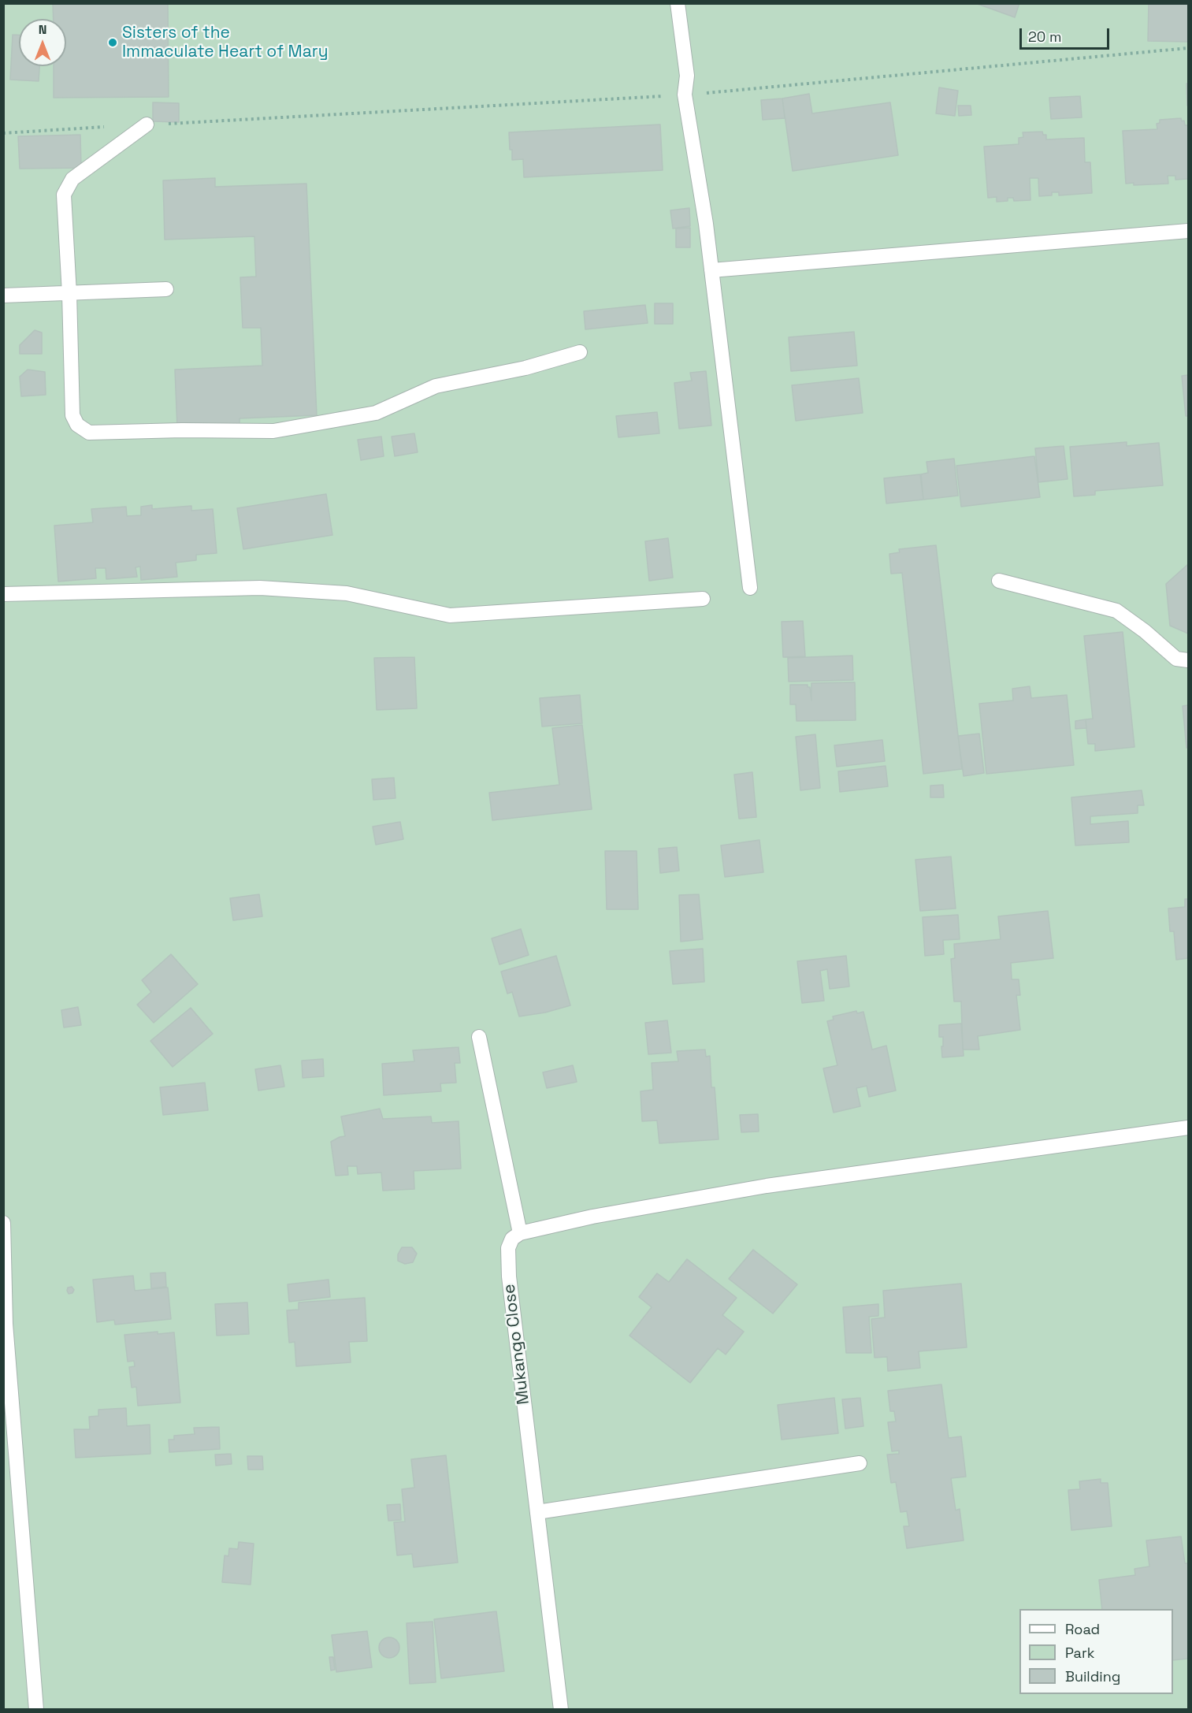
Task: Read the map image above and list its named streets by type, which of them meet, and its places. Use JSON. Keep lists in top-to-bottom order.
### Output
{
  "streets": {
    "street": ["Mukango Close"]
  },
  "places": ["Sisters of the Immaculate Heart of Mary"],
  "legend": ["Road", "Park", "Building"],
  "scale_bar": "20 m",
  "north": "top"
}
